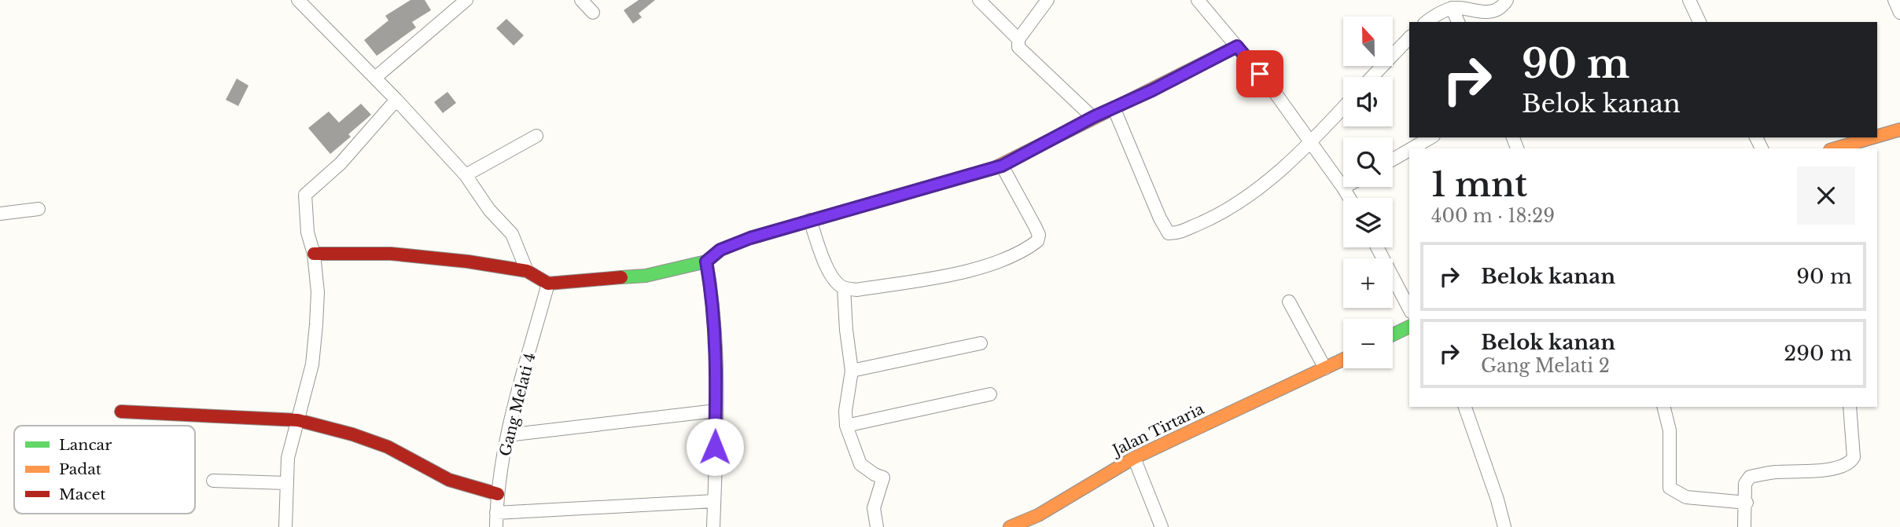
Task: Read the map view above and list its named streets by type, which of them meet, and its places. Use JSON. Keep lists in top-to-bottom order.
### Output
{
  "streets": {
    "street": ["Gang Melati 4", "Jalan Tirtaria"]
  },
  "legend": ["Lancar", "Padat", "Macet"],
  "north": "top",
  "page": {
    "map_buttons": ["+", "−"],
    "turn": ["90 m", "Belok kanan"],
    "heading": ["1 mnt", "400 m · 18:29"],
    "list": [
      {
        "name": "Belok kanan",
        "value": "90 m"
      },
      {
        "name": "Belok kanan",
        "note": "Gang Melati 2",
        "value": "290 m"
      }
    ]
  }
}
